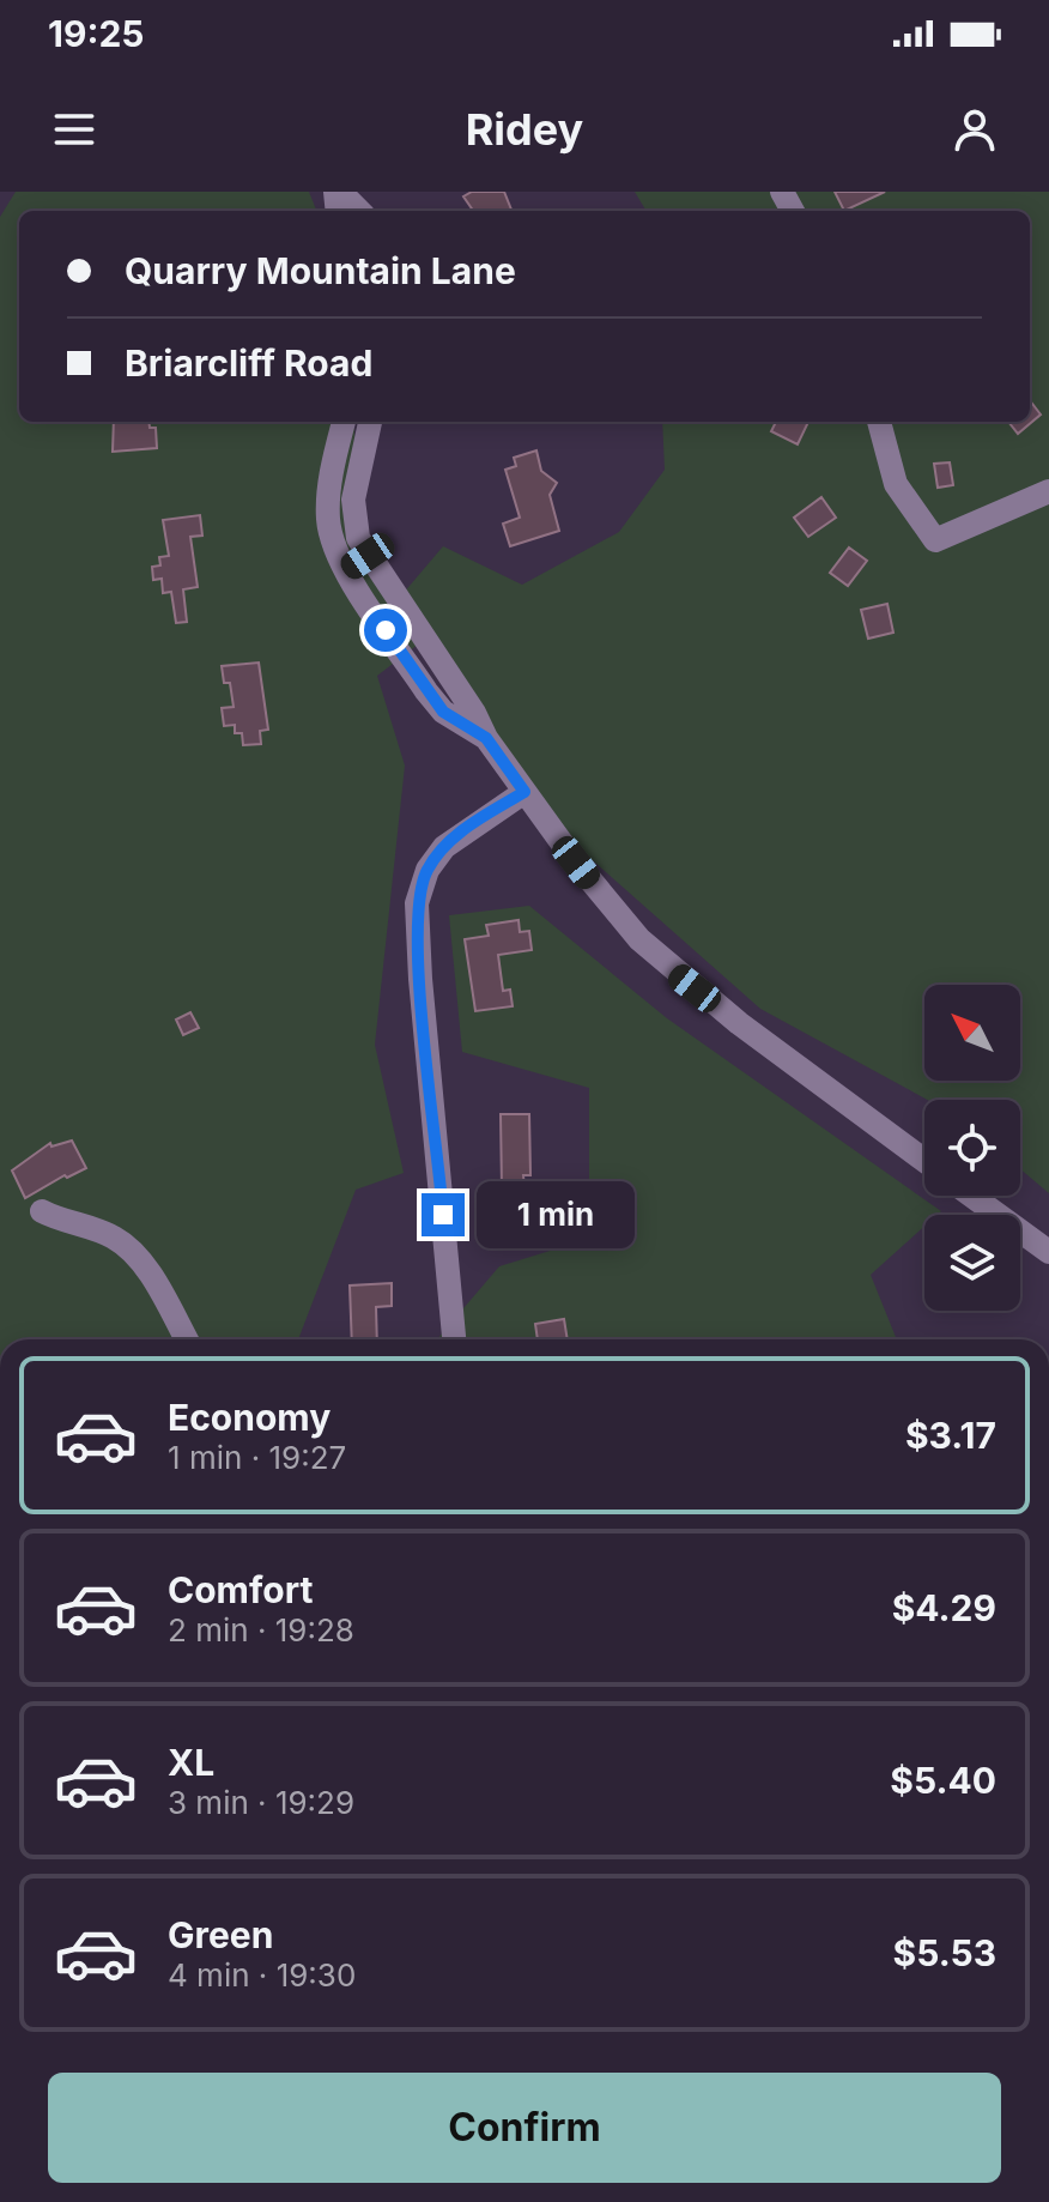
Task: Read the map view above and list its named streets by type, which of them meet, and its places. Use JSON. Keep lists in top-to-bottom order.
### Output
{
  "north": "top left",
  "page": {
    "status": "19:25",
    "header": "Ridey",
    "banner": ["Quarry Mountain Lane", "Briarcliff Road"],
    "bubble": "1 min",
    "list": [
      {
        "name": "Economy",
        "note": "1 min · 19:27",
        "value": "$3.17"
      },
      {
        "name": "Comfort",
        "note": "2 min · 19:28",
        "value": "$4.29"
      },
      {
        "name": "XL",
        "note": "3 min · 19:29",
        "value": "$5.40"
      },
      {
        "name": "Green",
        "note": "4 min · 19:30",
        "value": "$5.53"
      }
    ],
    "buttons": "Confirm"
  }
}
